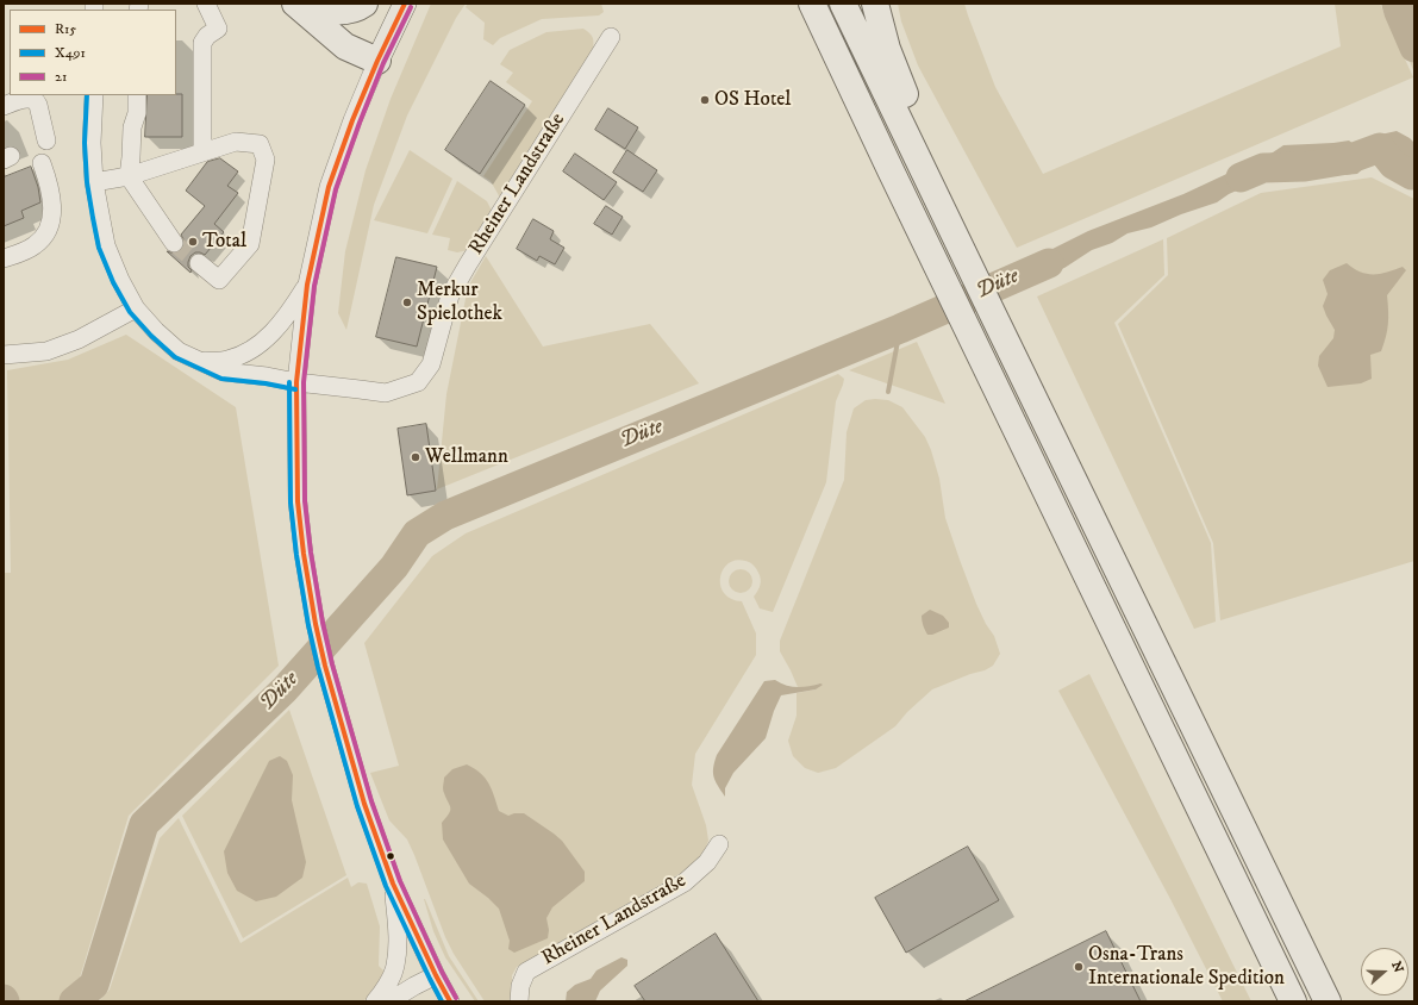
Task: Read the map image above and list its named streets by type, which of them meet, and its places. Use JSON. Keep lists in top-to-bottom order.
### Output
{
  "streets": {
    "street": ["Rheiner Landstraße"]
  },
  "water": ["Düte"],
  "places": [
    "OS Hotel",
    "Total",
    "Merkur Spielothek",
    "Wellmann",
    "Osna-Trans Internationale Spedition"
  ],
  "lines": ["transit line R15", "transit line 21", "transit line X491"],
  "legend": ["R15", "X491", "21"],
  "north": "right"
}
